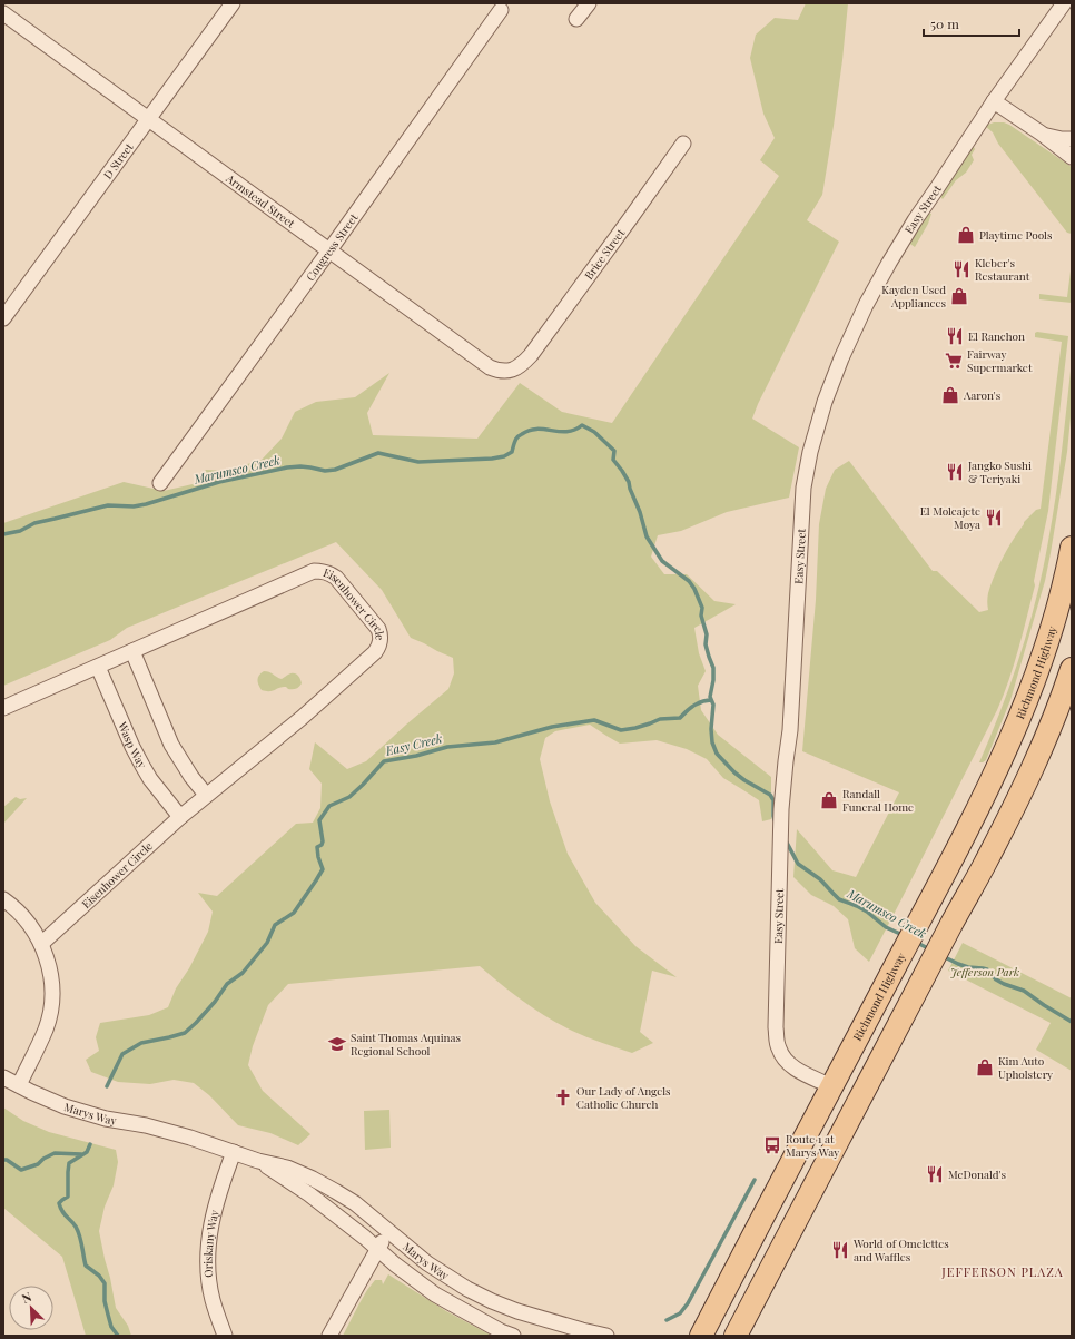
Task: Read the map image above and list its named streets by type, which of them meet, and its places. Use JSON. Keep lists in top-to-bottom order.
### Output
{
  "streets": {
    "main road": ["Richmond Highway"],
    "street": [
      "D Street",
      "Armstead Street",
      "Easy Street",
      "Congress Street",
      "Brice Street",
      "Eisenhower Circle",
      "Wasp Way",
      "Marys Way",
      "Oriskany Way"
    ]
  },
  "crossings": [
    ["D Street", "Armstead Street"],
    ["Armstead Street", "Congress Street"],
    ["Armstead Street", "Brice Street"],
    ["Easy Street", "Richmond Highway"],
    ["Eisenhower Circle", "Wasp Way"],
    ["Marys Way", "Oriskany Way"]
  ],
  "districts": ["JEFFERSON PLAZA"],
  "water": ["Marumsco Creek", "Easy Creek"],
  "parks": ["Jefferson Park"],
  "places": {
    "shop": [
      "Playtime Pools",
      "Kayden Used Appliances",
      "Aaron's",
      "Randall Funeral Home",
      "Kim Auto Upholstery"
    ],
    "restaurant": [
      "Kleber's Restaurant",
      "El Ranchon",
      "Jangko Sushi & Teriyaki",
      "El Molcajete Moya",
      "McDonald's",
      "World of Omelettes and Waffles"
    ],
    "supermarket": ["Fairway Supermarket"],
    "school or university": ["Saint Thomas Aquinas Regional School"],
    "church": ["Our Lady of Angels Catholic Church"],
    "bus stop": ["Route 1 at Marys Way"]
  },
  "scale_bar": "50 m",
  "north": "top left"
}
